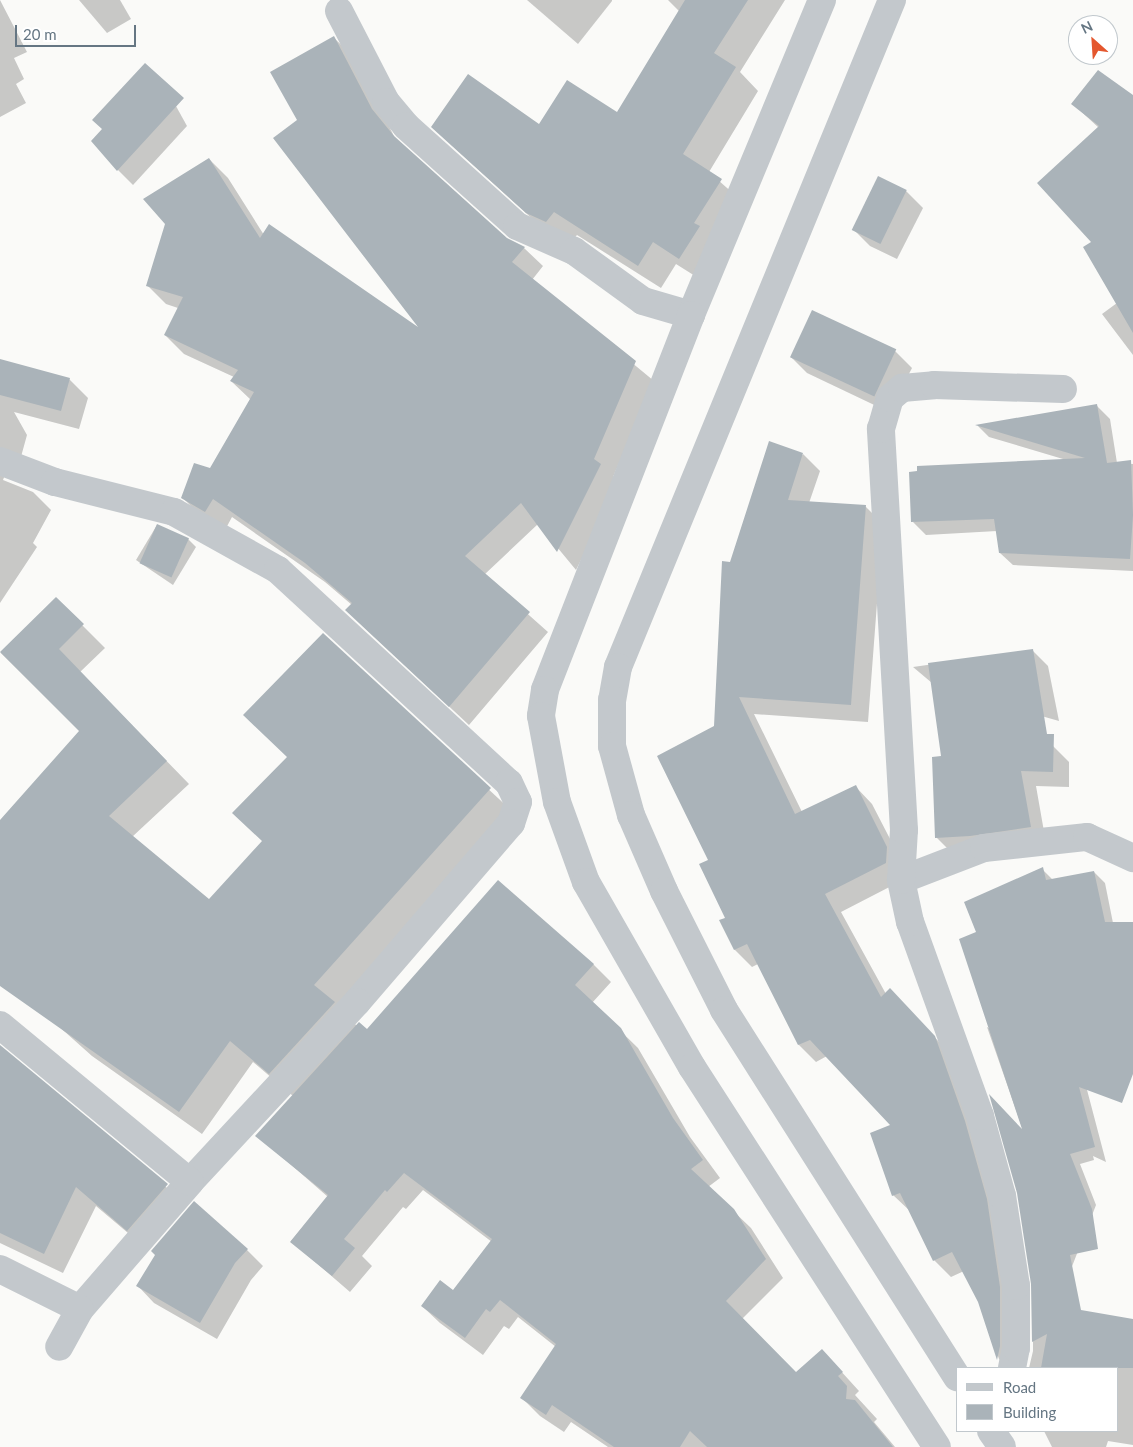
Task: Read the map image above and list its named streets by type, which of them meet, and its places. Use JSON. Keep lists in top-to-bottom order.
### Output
{
  "legend": ["Road", "Building"],
  "scale_bar": "20 m",
  "north": "top left"
}
